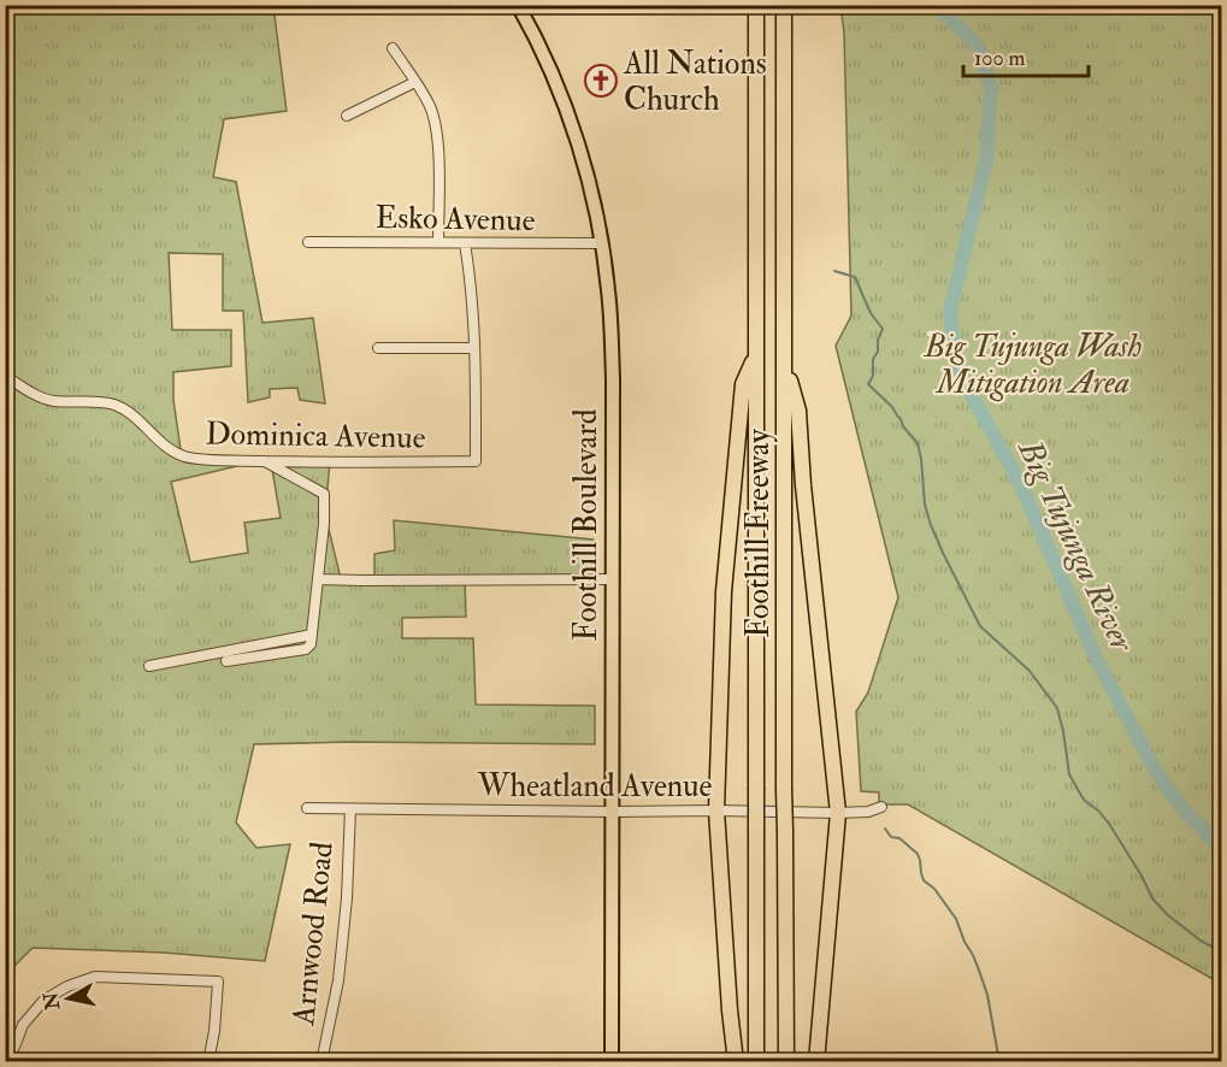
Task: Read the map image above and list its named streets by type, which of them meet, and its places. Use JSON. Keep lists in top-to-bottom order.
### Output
{
  "streets": {
    "highway": ["Foothill Freeway"],
    "main road": ["Foothill Boulevard"],
    "street": [
      "Esko Avenue",
      "Dominica Avenue",
      "Wheatland Avenue",
      "Arnwood Road"
    ]
  },
  "crossings": [
    ["Esko Avenue", "Foothill Boulevard"],
    ["Foothill Boulevard", "Wheatland Avenue"],
    ["Wheatland Avenue", "Arnwood Road"]
  ],
  "water": ["Big Tujunga River"],
  "parks": ["Big Tujunga Wash Mitigation Area"],
  "places": {
    "church": ["All Nations Church"]
  },
  "scale_bar": "100 m",
  "north": "left"
}
